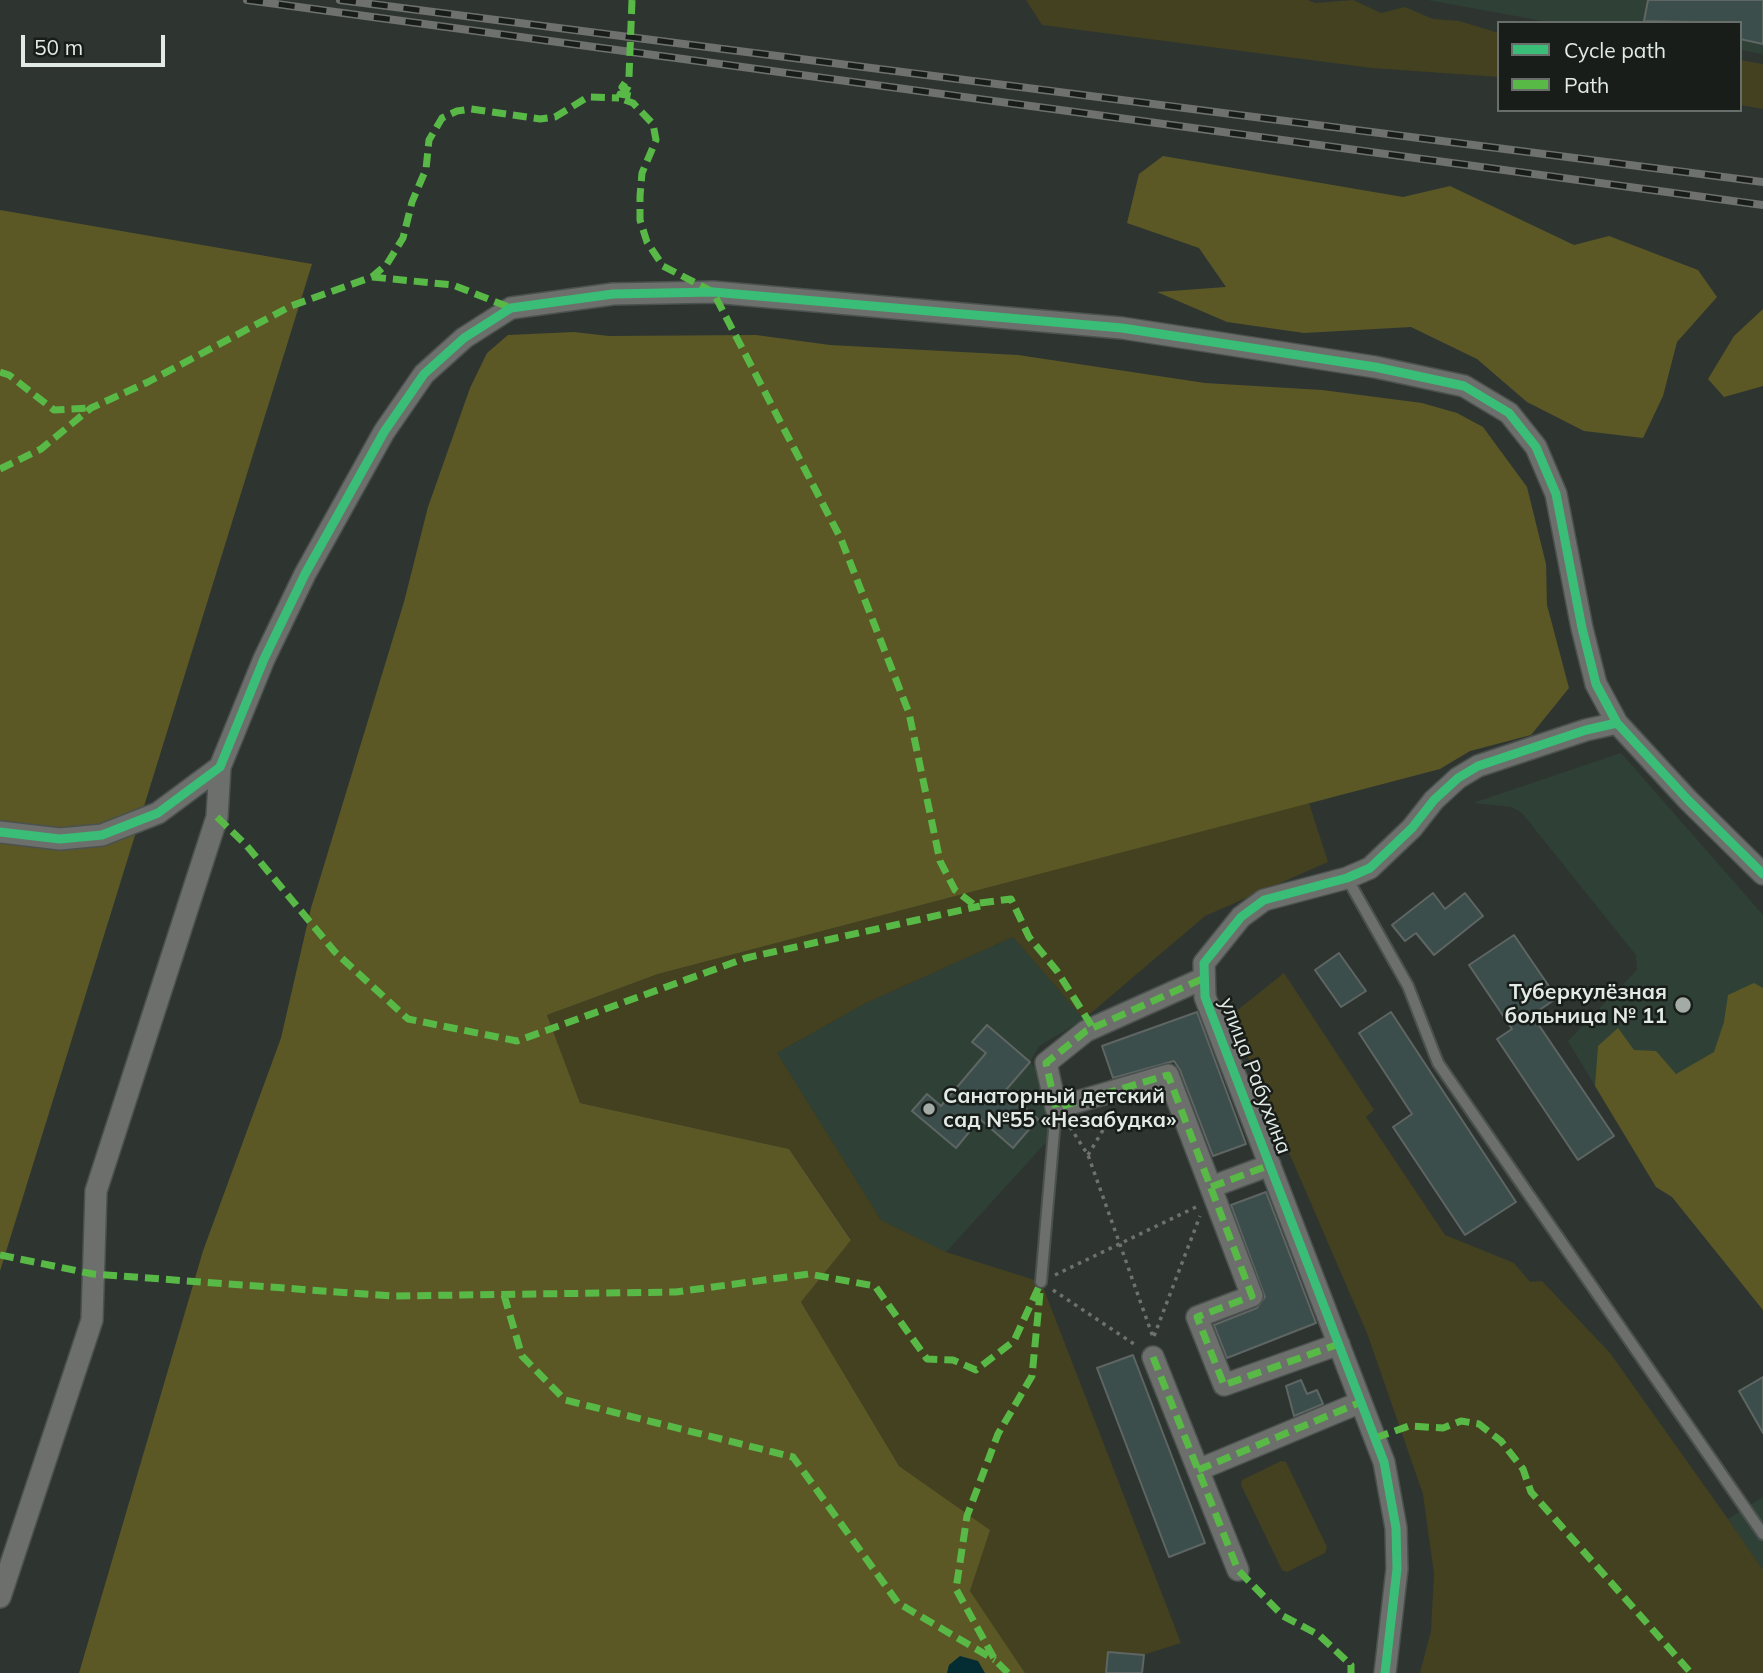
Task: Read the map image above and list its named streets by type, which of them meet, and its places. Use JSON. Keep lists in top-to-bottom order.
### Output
{
  "streets": {
    "street": ["улица Рабухина"]
  },
  "places": ["Туберкулёзная больница № 11", "Санаторный детский сад №55 «Незабудка»"],
  "legend": ["Cycle path", "Path"],
  "scale_bar": "50 m"
}
